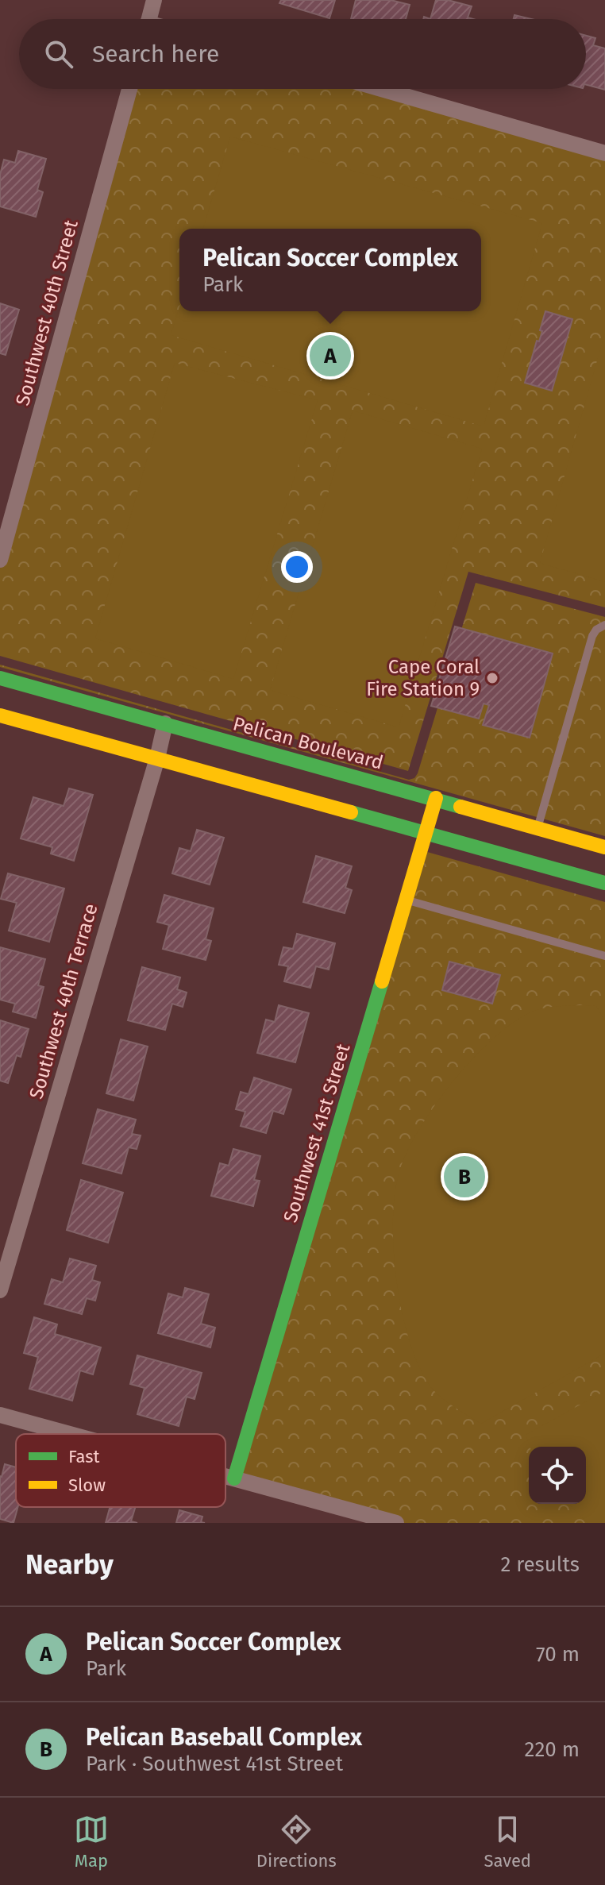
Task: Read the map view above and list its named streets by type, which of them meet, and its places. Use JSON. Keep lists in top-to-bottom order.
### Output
{
  "streets": {
    "street": [
      "Southwest 40th Street",
      "Pelican Boulevard",
      "Southwest 40th Terrace",
      "Southwest 41st Street"
    ]
  },
  "crossings": [
    ["Pelican Boulevard", "Southwest 40th Terrace"],
    ["Pelican Boulevard", "Southwest 41st Street"]
  ],
  "places": ["Cape Coral Fire Station 9"],
  "legend": ["Fast", "Slow"],
  "page": {
    "search": "Search here",
    "popup": ["Pelican Soccer Complex", "Park"],
    "pins": ["A", "B"],
    "heading": ["Nearby", "2 results"],
    "list": [
      {
        "mark": "A",
        "name": "Pelican Soccer Complex",
        "note": "Park",
        "value": "70 m"
      },
      {
        "mark": "B",
        "name": "Pelican Baseball Complex",
        "note": "Park · Southwest 41st Street",
        "value": "220 m"
      }
    ],
    "nav": ["Map", "Directions", "Saved"]
  }
}
